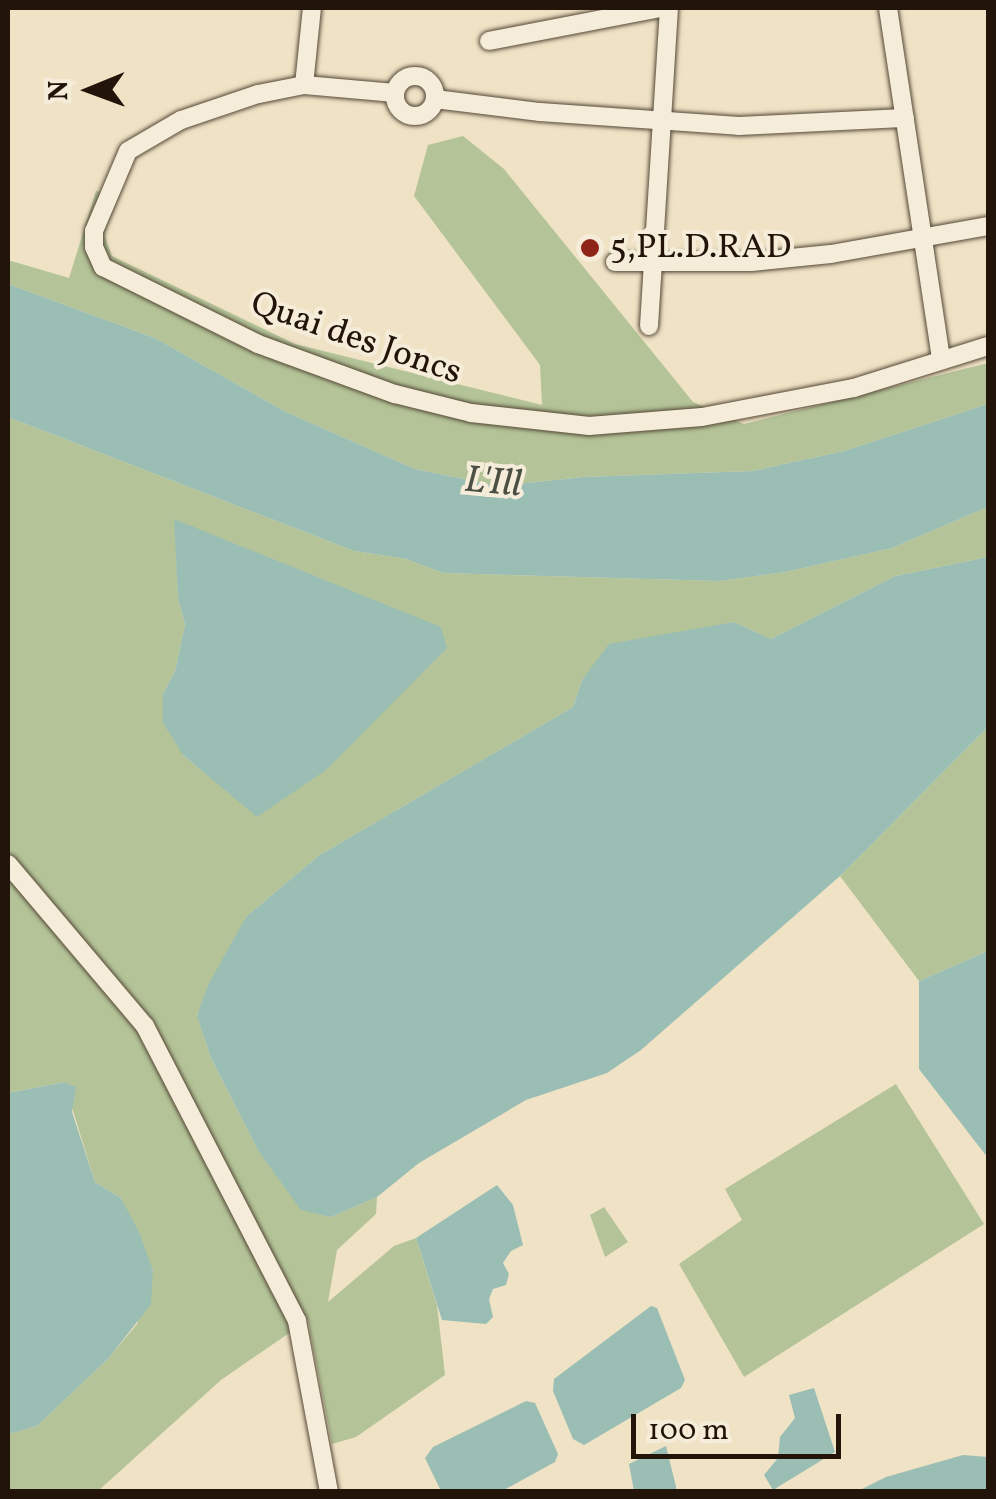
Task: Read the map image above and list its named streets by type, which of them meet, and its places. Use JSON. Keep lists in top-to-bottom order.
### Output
{
  "streets": {
    "street": ["Quai des Joncs"]
  },
  "water": ["L'Ill"],
  "places": ["5,PL.D.RAD"],
  "scale_bar": "100 m",
  "north": "left"
}
